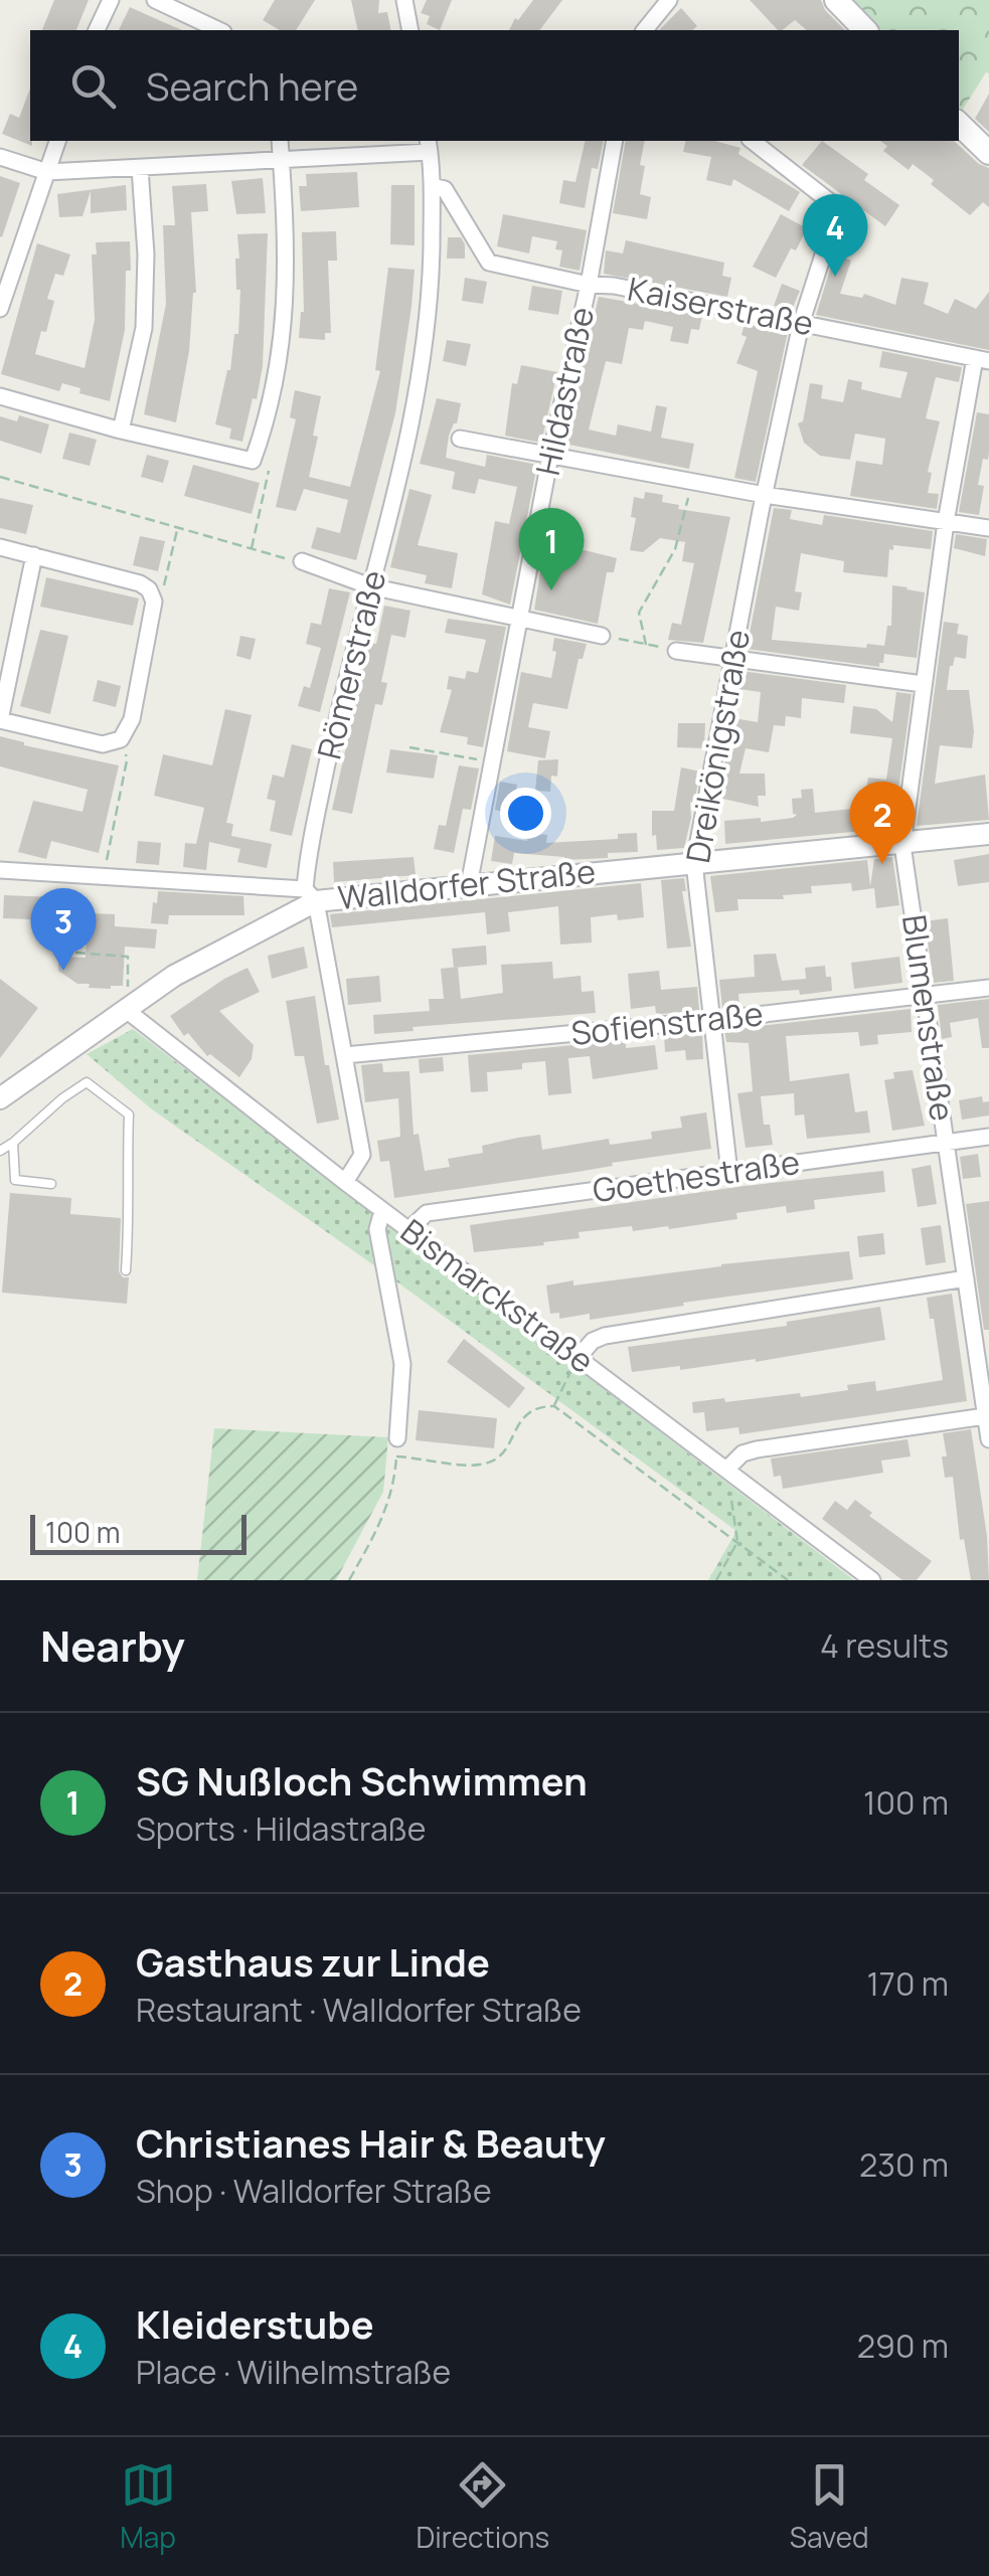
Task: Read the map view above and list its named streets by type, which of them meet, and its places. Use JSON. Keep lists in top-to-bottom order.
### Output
{
  "streets": {
    "street": [
      "Kaiserstraße",
      "Hildastraße",
      "Römerstraße",
      "Dreikönigstraße",
      "Walldorfer Straße",
      "Blumenstraße",
      "Sofienstraße",
      "Goethestraße",
      "Bismarckstraße"
    ]
  },
  "crossings": [
    ["Kaiserstraße", "Hildastraße"],
    ["Kaiserstraße", "Römerstraße"],
    ["Kaiserstraße", "Dreikönigstraße"],
    ["Kaiserstraße", "Blumenstraße"],
    ["Hildastraße", "Walldorfer Straße"],
    ["Römerstraße", "Walldorfer Straße"],
    ["Römerstraße", "Sofienstraße"],
    ["Römerstraße", "Bismarckstraße"],
    ["Dreikönigstraße", "Walldorfer Straße"],
    ["Dreikönigstraße", "Sofienstraße"],
    ["Dreikönigstraße", "Goethestraße"],
    ["Walldorfer Straße", "Blumenstraße"],
    ["Walldorfer Straße", "Bismarckstraße"],
    ["Blumenstraße", "Sofienstraße"],
    ["Blumenstraße", "Goethestraße"],
    ["Goethestraße", "Bismarckstraße"]
  ],
  "scale_bar": "100 m",
  "page": {
    "search": "Search here",
    "pins": [
      "4",
      "1",
      "2",
      "3"
    ],
    "scale": "100 m",
    "heading": ["Nearby", "4 results"],
    "list": [
      {
        "mark": "1",
        "name": "SG Nußloch Schwimmen",
        "note": "Sports · Hildastraße",
        "value": "100 m"
      },
      {
        "mark": "2",
        "name": "Gasthaus zur Linde",
        "note": "Restaurant · Walldorfer Straße",
        "value": "170 m"
      },
      {
        "mark": "3",
        "name": "Christianes Hair & Beauty",
        "note": "Shop · Walldorfer Straße",
        "value": "230 m"
      },
      {
        "mark": "4",
        "name": "Kleiderstube",
        "note": "Place · Wilhelmstraße",
        "value": "290 m"
      }
    ],
    "nav": ["Map", "Directions", "Saved"]
  }
}
